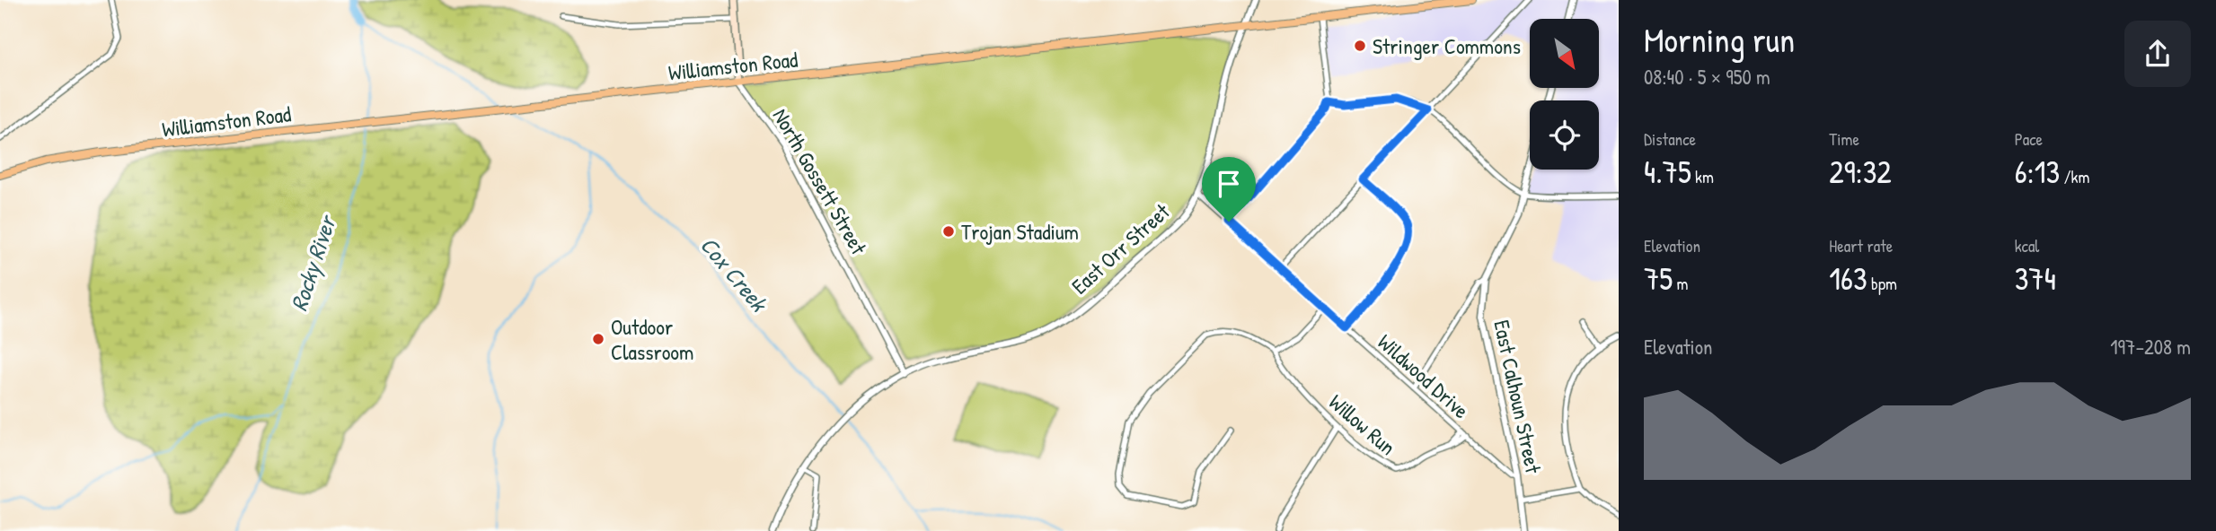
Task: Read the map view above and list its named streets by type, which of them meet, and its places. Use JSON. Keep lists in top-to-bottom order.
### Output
{
  "streets": {
    "main road": ["Williamston Road"],
    "street": [
      "North Gossett Street",
      "East Orr Street",
      "Wildwood Drive",
      "East Calhoun Street",
      "Willow Run"
    ]
  },
  "crossings": [
    ["Williamston Road", "North Gossett Street"],
    ["Williamston Road", "East Orr Street"],
    ["North Gossett Street", "East Orr Street"],
    ["East Orr Street", "Wildwood Drive"],
    ["Wildwood Drive", "East Calhoun Street"],
    ["Wildwood Drive", "Willow Run"]
  ],
  "water": ["Rocky River", "Cox Creek"],
  "places": ["Stringer Commons", "Trojan Stadium", "Outdoor Classroom"],
  "north": "bottom right",
  "page": {
    "heading": ["Morning run", "08:40 · 5 × 950 m"],
    "stats": [
      ["Distance", "4.75 km"],
      ["Time", "29:32"],
      ["Pace", "6:13 /km"],
      ["Elevation", "75 m"],
      ["Heart rate", "163 bpm"],
      ["kcal", "374"]
    ],
    "chart": ["Elevation", "197–208 m"]
  }
}
